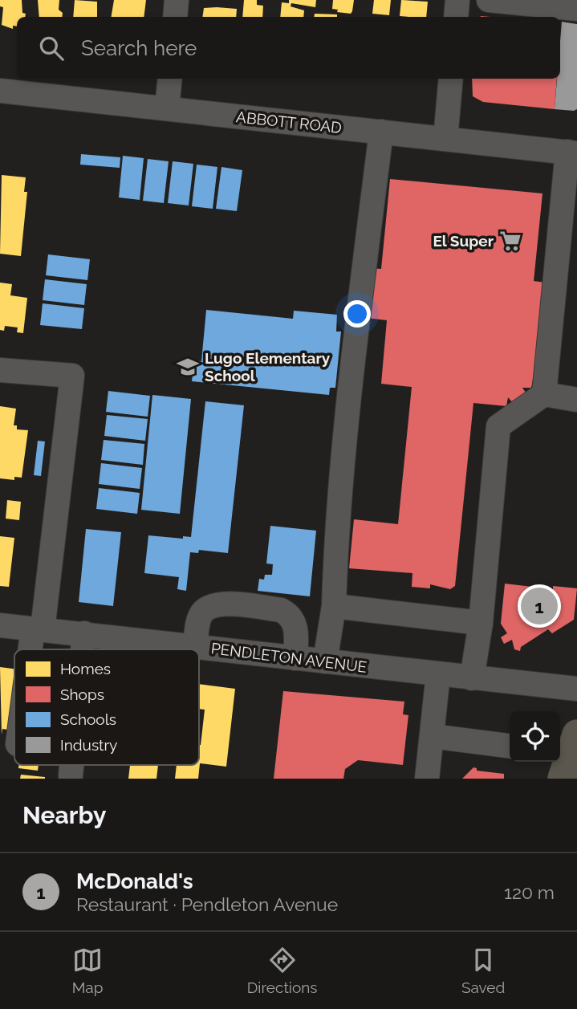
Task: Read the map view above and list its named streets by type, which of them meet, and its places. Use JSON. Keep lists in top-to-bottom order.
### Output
{
  "streets": {
    "street": ["ABBOTT ROAD", "PENDLETON AVENUE"]
  },
  "places": {
    "supermarket": ["El Super"],
    "school or university": ["Lugo Elementary School"]
  },
  "legend": [
    "Homes",
    "Shops",
    "Schools",
    "Industry"
  ],
  "page": {
    "search": "Search here",
    "pins": "1",
    "heading": "Nearby",
    "list": [
      {
        "mark": "1",
        "name": "McDonald's",
        "note": "Restaurant · Pendleton Avenue",
        "value": "120 m"
      }
    ],
    "nav": ["Map", "Directions", "Saved"]
  }
}
